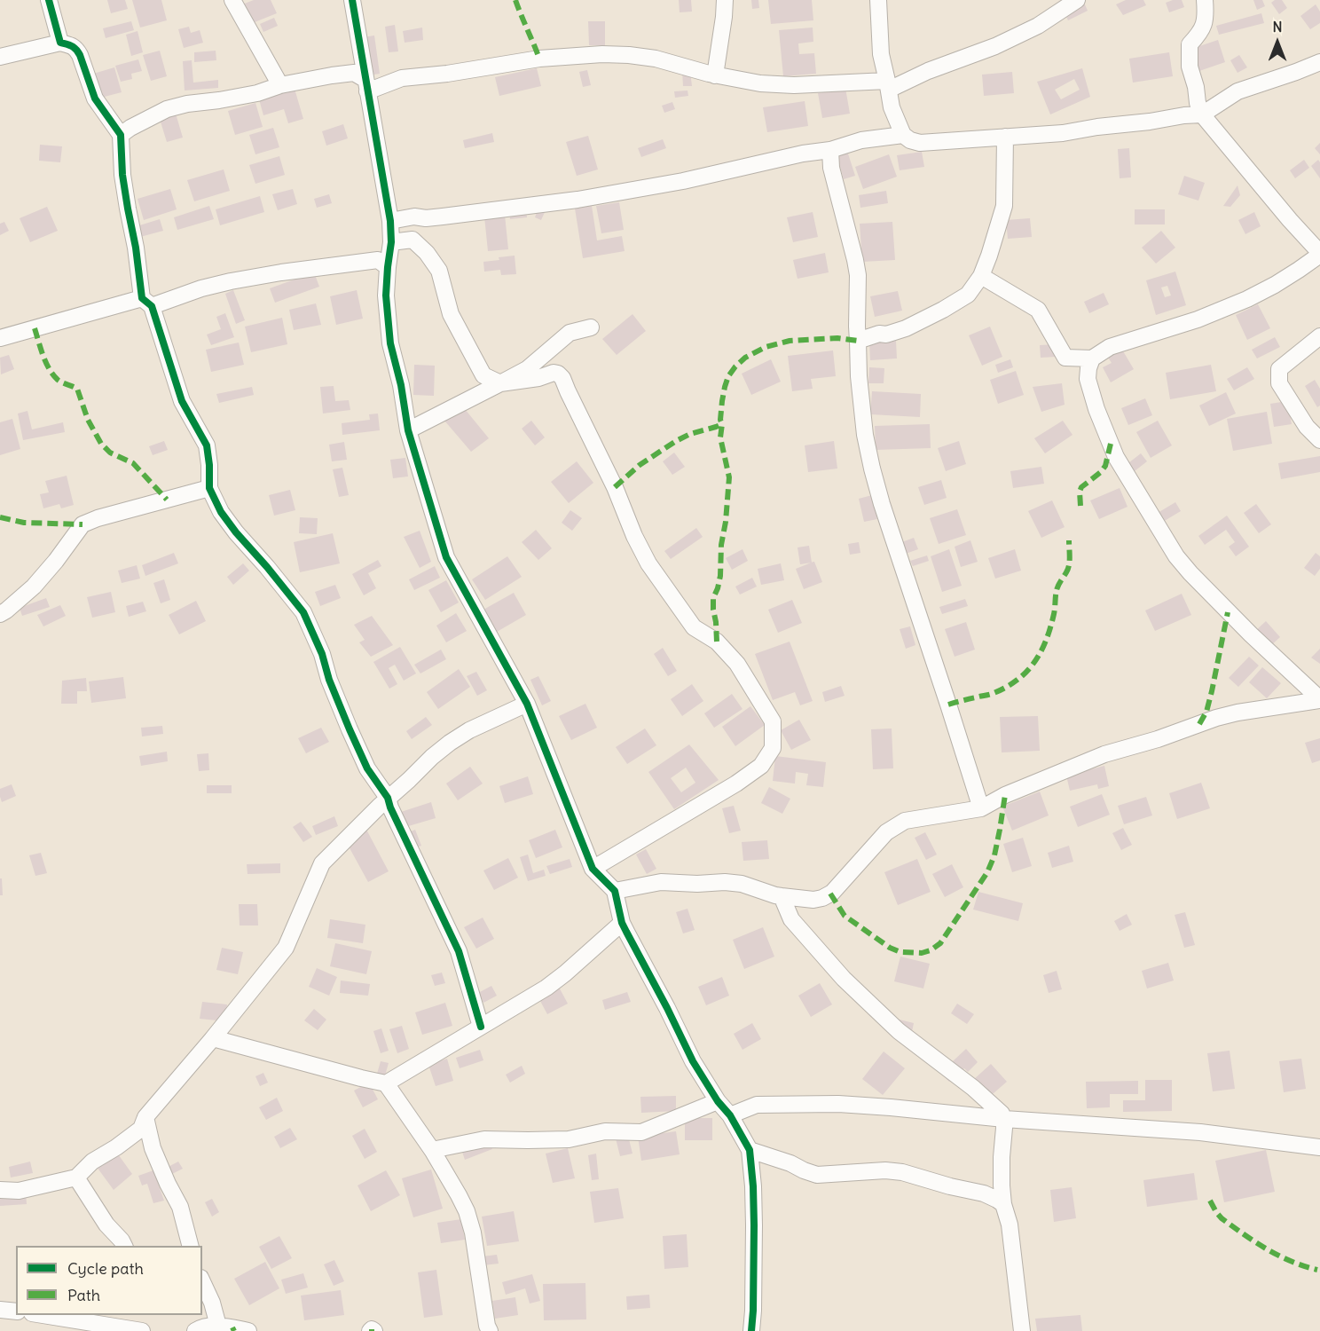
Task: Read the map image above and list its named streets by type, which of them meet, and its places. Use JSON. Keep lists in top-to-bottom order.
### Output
{
  "legend": ["Cycle path", "Path"],
  "north": "top"
}
